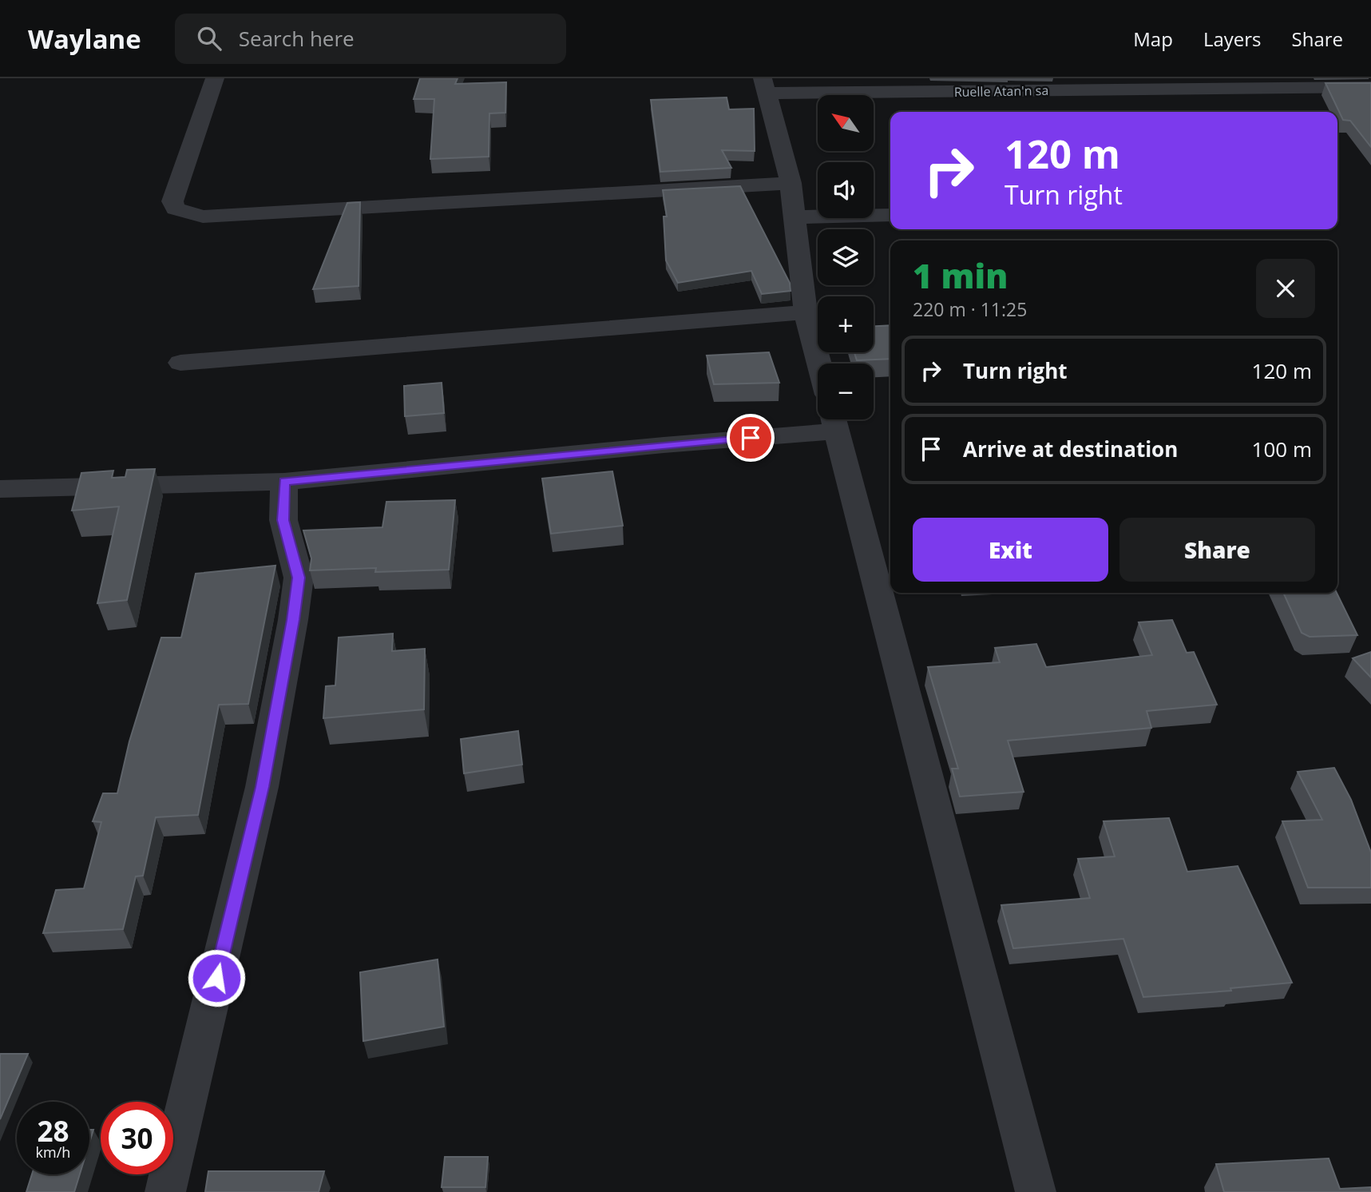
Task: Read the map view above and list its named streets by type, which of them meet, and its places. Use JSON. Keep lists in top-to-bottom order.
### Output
{
  "streets": {
    "street": ["Ruelle Atan'n sa"]
  },
  "north": "top left",
  "page": {
    "header": "Waylane",
    "search": "Search here",
    "nav": ["Map", "Layers", "Share"],
    "map_buttons": ["+", "−"],
    "turn": ["120 m", "Turn right"],
    "heading": ["1 min", "220 m · 11:25"],
    "list": [
      {
        "name": "Turn right",
        "value": "120 m"
      },
      {
        "name": "Arrive at destination",
        "value": "100 m"
      }
    ],
    "buttons": ["Exit", "Share"],
    "speed": "28 km/h",
    "limit": "30"
  }
}
